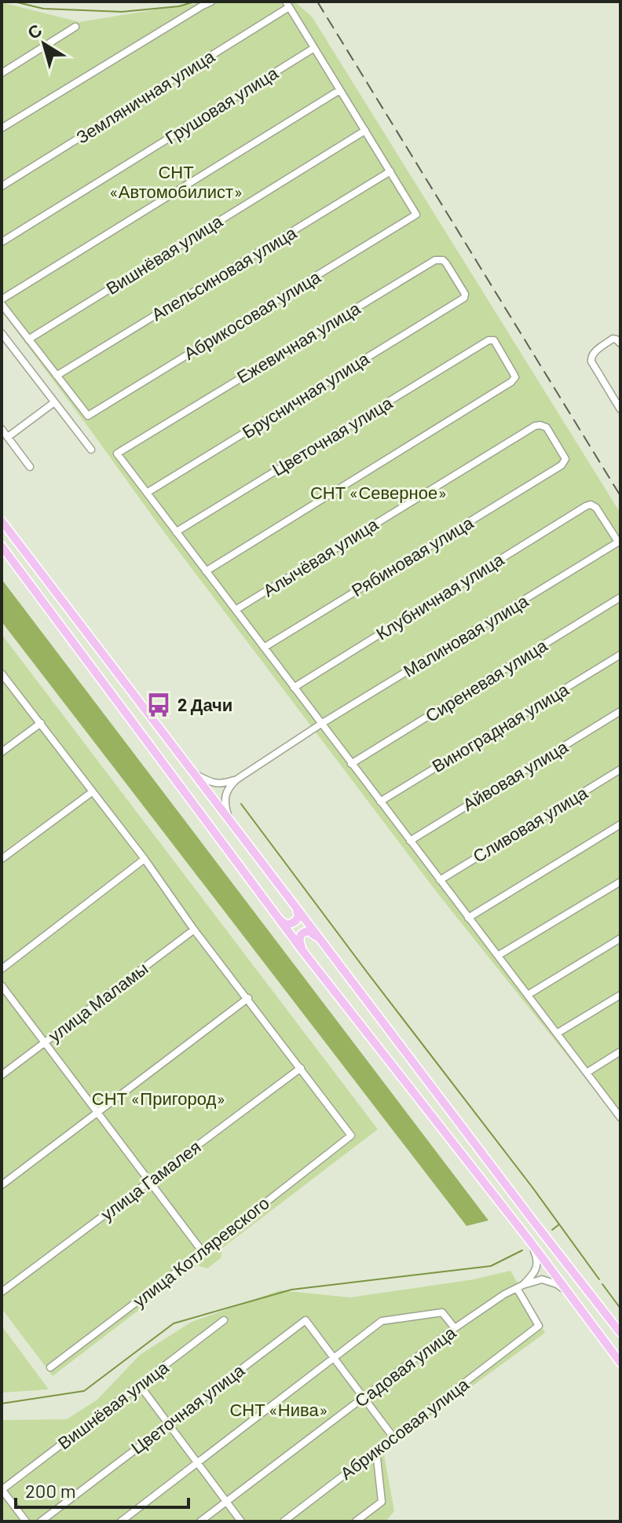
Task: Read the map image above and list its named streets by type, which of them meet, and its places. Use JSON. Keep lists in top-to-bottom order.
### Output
{
  "streets": {
    "street": [
      "Земляничная улица",
      "Грушовая улица",
      "Вишнёвая улица",
      "Апельсиновая улица",
      "Абрикосовая улица",
      "Ежевичная улица",
      "Брусничная улица",
      "Цветочная улица",
      "Рябиновая улица",
      "Алычёвая улица",
      "Клубничная улица",
      "Малиновая улица",
      "Сиреневая улица",
      "Виноградная улица",
      "Айвовая улица",
      "Сливовая улица",
      "улица Маламы",
      "улица Гамалея",
      "улица Котляревского",
      "Садовая улица"
    ]
  },
  "crossings": [
    ["Апельсиновая улица", "Абрикосовая улица"],
    ["Абрикосовая улица", "Садовая улица"],
    ["Ежевичная улица", "Брусничная улица"],
    ["Рябиновая улица", "Алычёвая улица"],
    ["Клубничная улица", "Малиновая улица"],
    ["улица Гамалея", "улица Котляревского"]
  ],
  "parks": [
    "СНТ «Автомобилист»",
    "СНТ «Северное»",
    "СНТ «Пригород»",
    "СНТ «Нива»"
  ],
  "places": {
    "bus stop": ["2 Дачи"]
  },
  "scale_bar": "200 m",
  "north": "top left"
}
